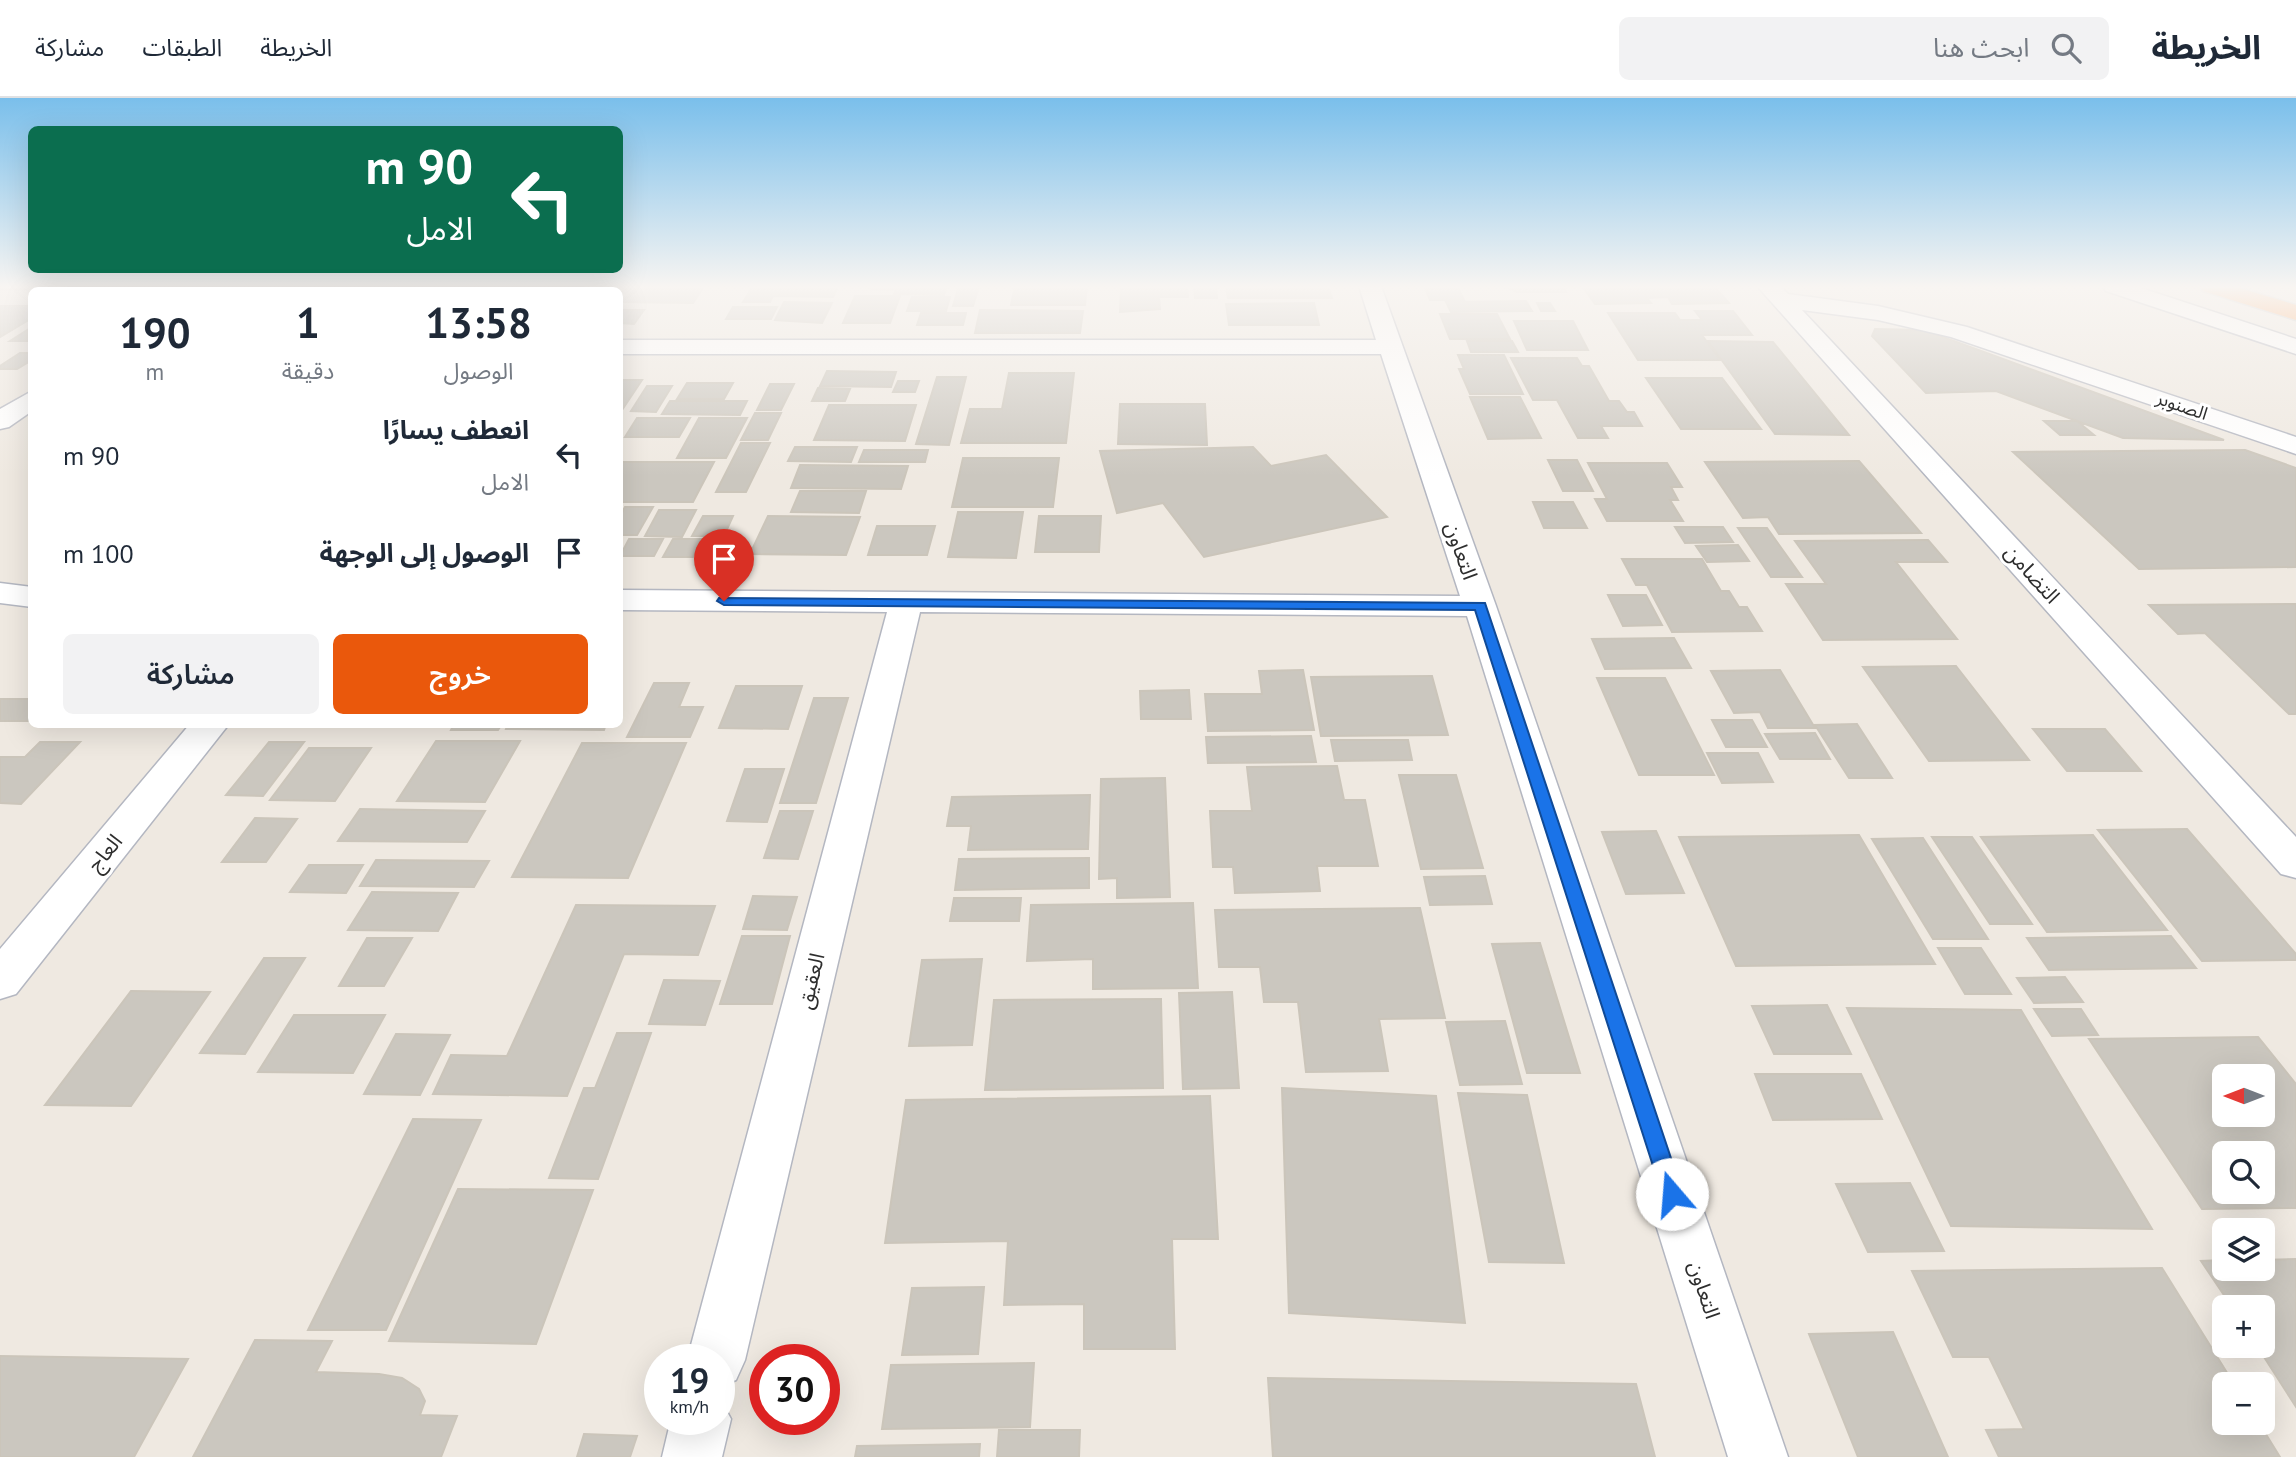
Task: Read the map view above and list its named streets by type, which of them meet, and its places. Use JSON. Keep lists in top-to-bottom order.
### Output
{
  "streets": {
    "street": [
      "الصنوبر",
      "التعاون",
      "التضامن",
      "العاج",
      "العقيق"
    ]
  },
  "north": "left",
  "page": {
    "header": "الخريطة",
    "search": "ابحث هنا",
    "nav": ["الخريطة", "الطبقات", "مشاركة"],
    "turn": ["90 m", "الامل"],
    "eta": [
      "13:58",
      "الوصول",
      "1",
      "دقيقة",
      "190",
      "m"
    ],
    "list": [
      {
        "name": "انعطف يسارًا",
        "note": "الامل",
        "value": "90 m"
      },
      {
        "name": "الوصول إلى الوجهة",
        "value": "100 m"
      }
    ],
    "buttons": ["خروج", "مشاركة"],
    "map_buttons": ["+", "−"],
    "speed": "19 km/h",
    "limit": "30"
  }
}
